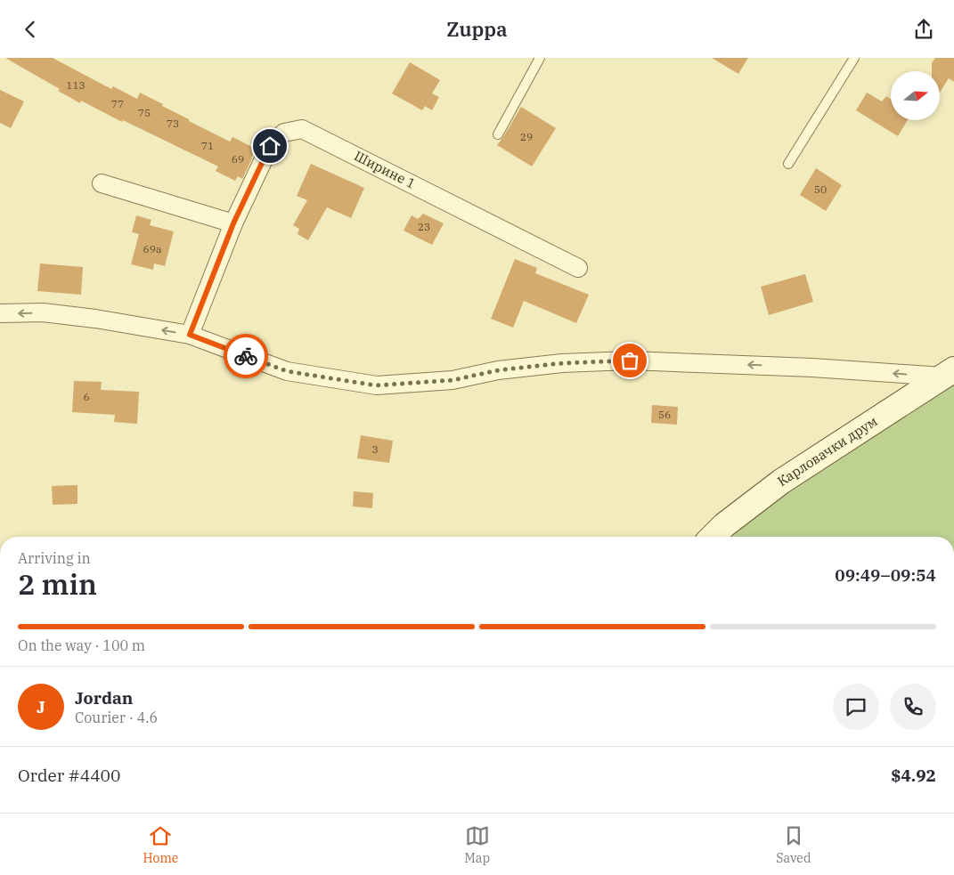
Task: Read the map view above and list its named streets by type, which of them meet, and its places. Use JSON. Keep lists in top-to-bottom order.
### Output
{
  "streets": {
    "main road": ["Карловачки друм"],
    "street": ["Ширине 1"]
  },
  "house_numbers": [
    "113",
    "77",
    "75",
    "73",
    "29",
    "71",
    "69",
    "50",
    "23",
    "69a",
    "6",
    "56",
    "3"
  ],
  "north": "right",
  "page": {
    "header": "Zuppa",
    "heading": ["2 min", "Arriving in", "09:49–09:54"],
    "panel": [
      "Jordan",
      "Courier · 4.6",
      "Order #4400",
      "$4.92"
    ],
    "bar": "On the way · 100 m",
    "round": "J",
    "tabs": ["Home", "Map", "Saved"]
  }
}
